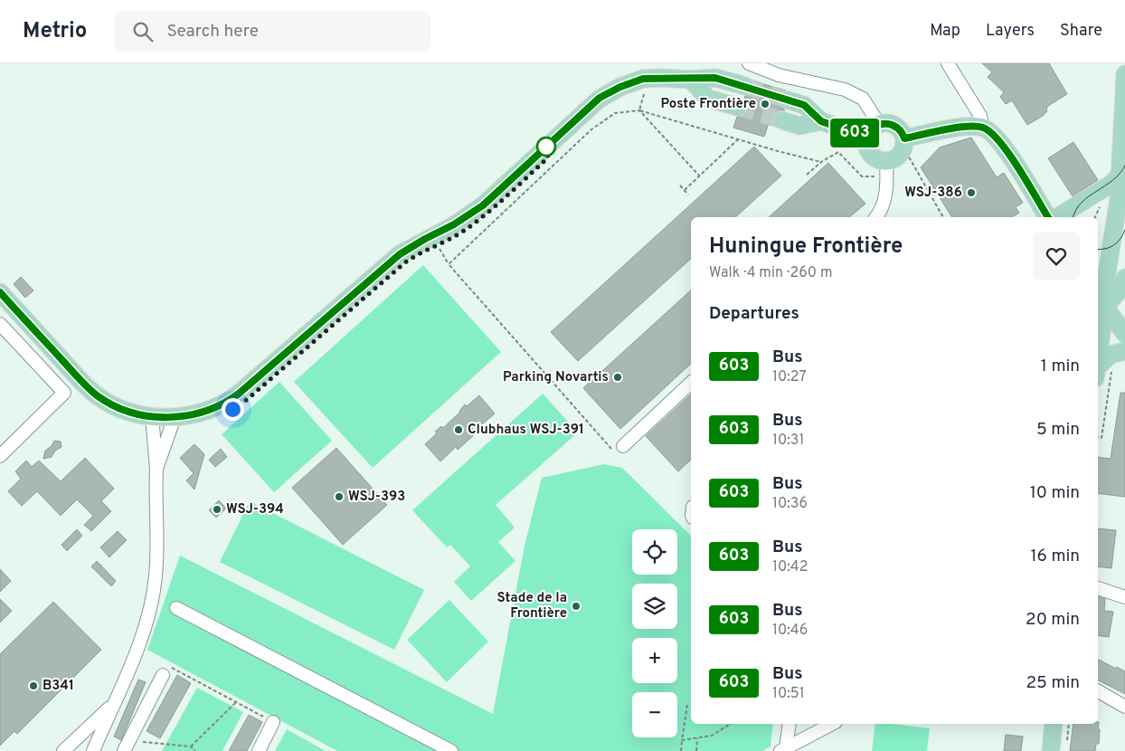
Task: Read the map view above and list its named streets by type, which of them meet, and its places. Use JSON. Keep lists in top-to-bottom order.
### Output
{
  "places": [
    "Poste Frontière",
    "WSJ-386",
    "Parking Novartis",
    "Clubhaus WSJ-391",
    "WSJ-393",
    "WSJ-394",
    "Stade de la Frontière",
    "B341"
  ],
  "lines": ["bus line 603"],
  "page": {
    "header": "Metrio",
    "search": "Search here",
    "nav": ["Map", "Layers", "Share"],
    "on_map": "603",
    "heading": [
      ["Huningue Frontière", "Walk · 4 min · 260 m"],
      "Departures"
    ],
    "list": [
      {
        "mark": "603",
        "name": "Bus",
        "note": "10:27",
        "value": "1 min"
      },
      {
        "mark": "603",
        "name": "Bus",
        "note": "10:31",
        "value": "5 min"
      },
      {
        "mark": "603",
        "name": "Bus",
        "note": "10:36",
        "value": "10 min"
      },
      {
        "mark": "603",
        "name": "Bus",
        "note": "10:42",
        "value": "16 min"
      },
      {
        "mark": "603",
        "name": "Bus",
        "note": "10:46",
        "value": "20 min"
      },
      {
        "mark": "603",
        "name": "Bus",
        "note": "10:51",
        "value": "25 min"
      }
    ],
    "map_buttons": ["+", "−"]
  }
}
